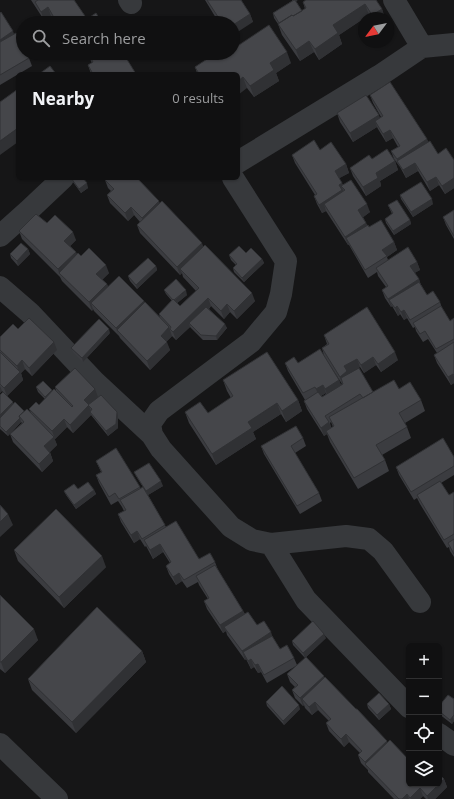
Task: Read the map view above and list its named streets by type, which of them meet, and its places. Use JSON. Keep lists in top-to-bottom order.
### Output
{
  "north": "bottom left",
  "page": {
    "search": "Search here",
    "heading": ["Nearby", "0 results"],
    "map_buttons": ["+", "−"]
  }
}
